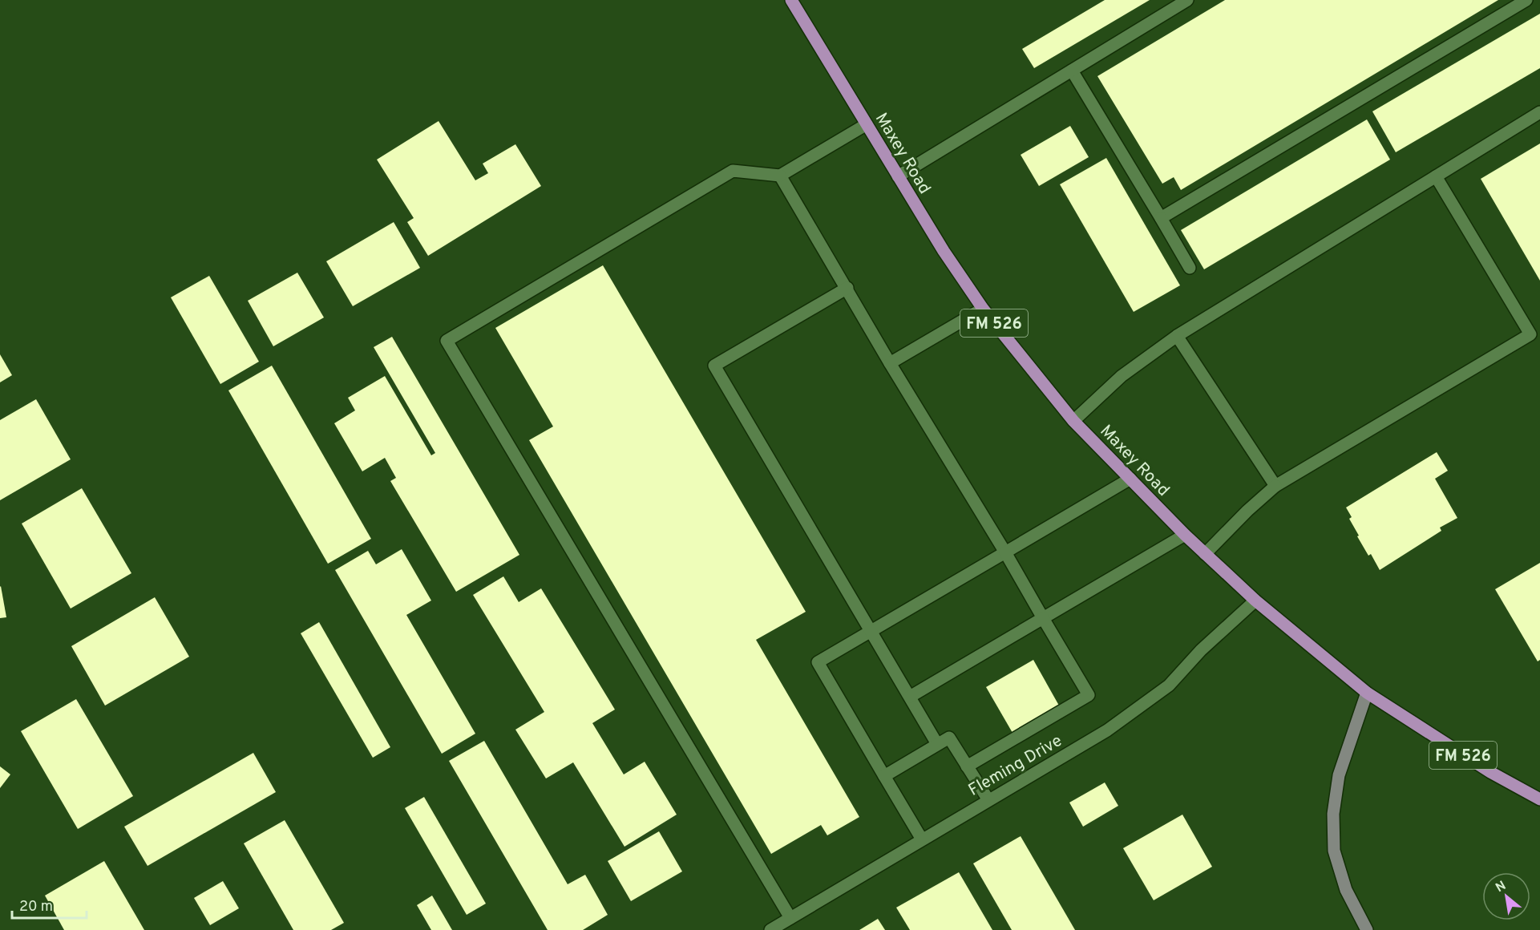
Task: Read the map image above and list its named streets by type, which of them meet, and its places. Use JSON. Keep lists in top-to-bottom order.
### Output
{
  "streets": {
    "main road": ["Maxey Road", "FM 526"],
    "street": ["Fleming Drive"]
  },
  "crossings": [
    ["Maxey Road", "FM 526"],
    ["Maxey Road", "Fleming Drive"]
  ],
  "scale_bar": "20 m",
  "north": "top left"
}
